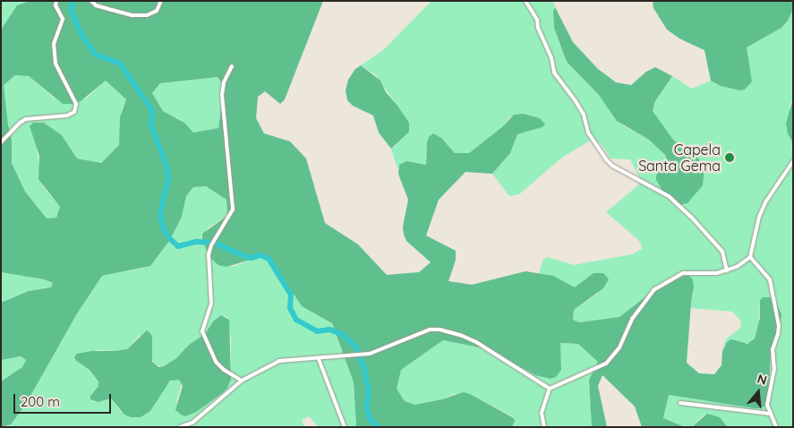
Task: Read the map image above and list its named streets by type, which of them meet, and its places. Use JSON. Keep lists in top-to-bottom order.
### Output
{
  "places": ["Capela Santa Gema"],
  "scale_bar": "200 m",
  "north": "top"
}
